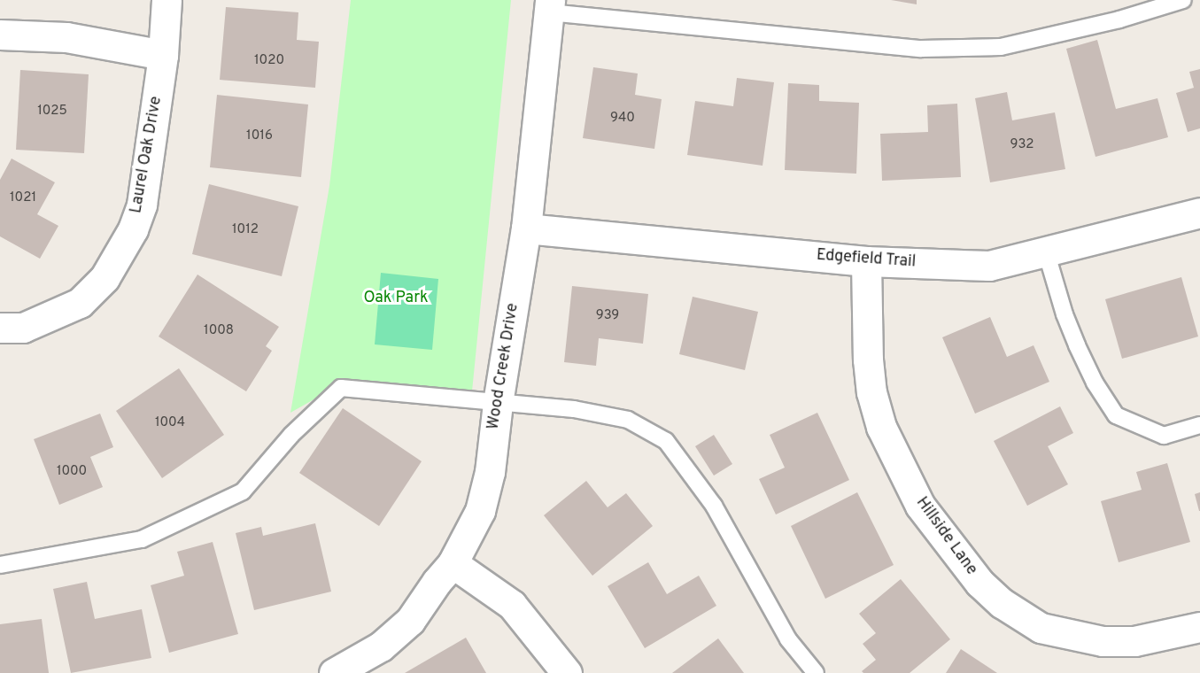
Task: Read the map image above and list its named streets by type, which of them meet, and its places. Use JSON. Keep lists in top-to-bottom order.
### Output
{
  "streets": {
    "street": [
      "Laurel Oak Drive",
      "Edgefield Trail",
      "Wood Creek Drive",
      "Hillside Lane"
    ]
  },
  "crossings": [
    ["Edgefield Trail", "Wood Creek Drive"],
    ["Edgefield Trail", "Hillside Lane"]
  ],
  "parks": ["Oak Park"],
  "house_numbers": [
    "1020",
    "1025",
    "940",
    "1016",
    "932",
    "1021",
    "1012",
    "939",
    "1008",
    "1004",
    "1000"
  ]
}
